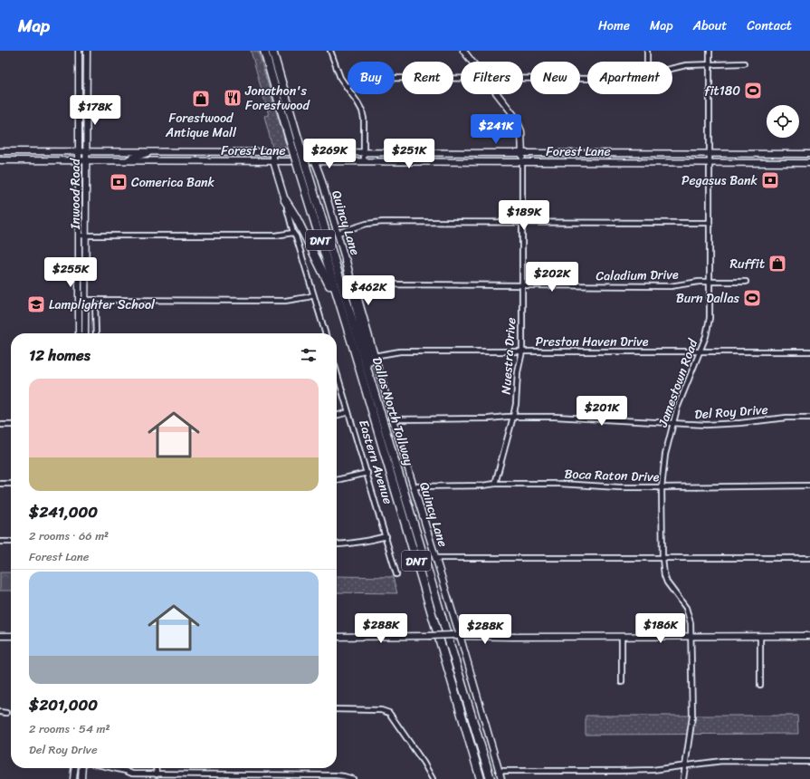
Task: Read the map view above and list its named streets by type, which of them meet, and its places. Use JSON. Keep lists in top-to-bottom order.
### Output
{
  "streets": {
    "highway": ["DNT", "Dallas North Tollway"],
    "main road": [
      "Forest Lane",
      "Inwood Road",
      "Quincy Lane",
      "Nuestra Drive"
    ],
    "street": [
      "Caladium Drive",
      "Preston Haven Drive",
      "Jamestown Road",
      "Del Roy Drive",
      "Eastern Avenue",
      "Boca Raton Drive"
    ]
  },
  "crossings": [
    ["Forest Lane", "Inwood Road"],
    ["Forest Lane", "Quincy Lane"],
    ["Forest Lane", "Nuestra Drive"],
    ["Forest Lane", "Jamestown Road"],
    ["Quincy Lane", "Caladium Drive"],
    ["Quincy Lane", "Preston Haven Drive"],
    ["Quincy Lane", "Del Roy Drive"],
    ["Quincy Lane", "Boca Raton Drive"],
    ["Caladium Drive", "Nuestra Drive"],
    ["Caladium Drive", "Jamestown Road"],
    ["Preston Haven Drive", "Nuestra Drive"],
    ["Preston Haven Drive", "Jamestown Road"],
    ["Nuestra Drive", "Del Roy Drive"],
    ["Nuestra Drive", "Boca Raton Drive"],
    ["Jamestown Road", "Del Roy Drive"],
    ["Jamestown Road", "Boca Raton Drive"]
  ],
  "places": {
    "sports": ["fit180", "Burn Dallas"],
    "restaurant": ["Jonathon's Forestwood"],
    "shop": ["Forestwood Antique Mall", "Ruffit"],
    "bank": ["Pegasus Bank", "Comerica Bank"],
    "school or university": ["Lamplighter School"]
  },
  "page": {
    "header": "Map",
    "nav": [
      "Home",
      "Map",
      "About",
      "Contact"
    ],
    "chip": [
      "Buy",
      "Rent",
      "Filters",
      "New",
      "Apartment"
    ],
    "price": [
      "$178K",
      "$241K",
      "$269K",
      "$251K",
      "$189K",
      "$255K",
      "$202K",
      "$462K",
      "$201K",
      "$288K",
      "$186K",
      "$288K"
    ],
    "heading": "12 homes",
    "list": [
      {
        "name": "$241,000",
        "note": "2 rooms · 66 m² · Forest Lane"
      },
      {
        "name": "$201,000",
        "note": "2 rooms · 54 m² · Del Roy Drive"
      }
    ]
  }
}
